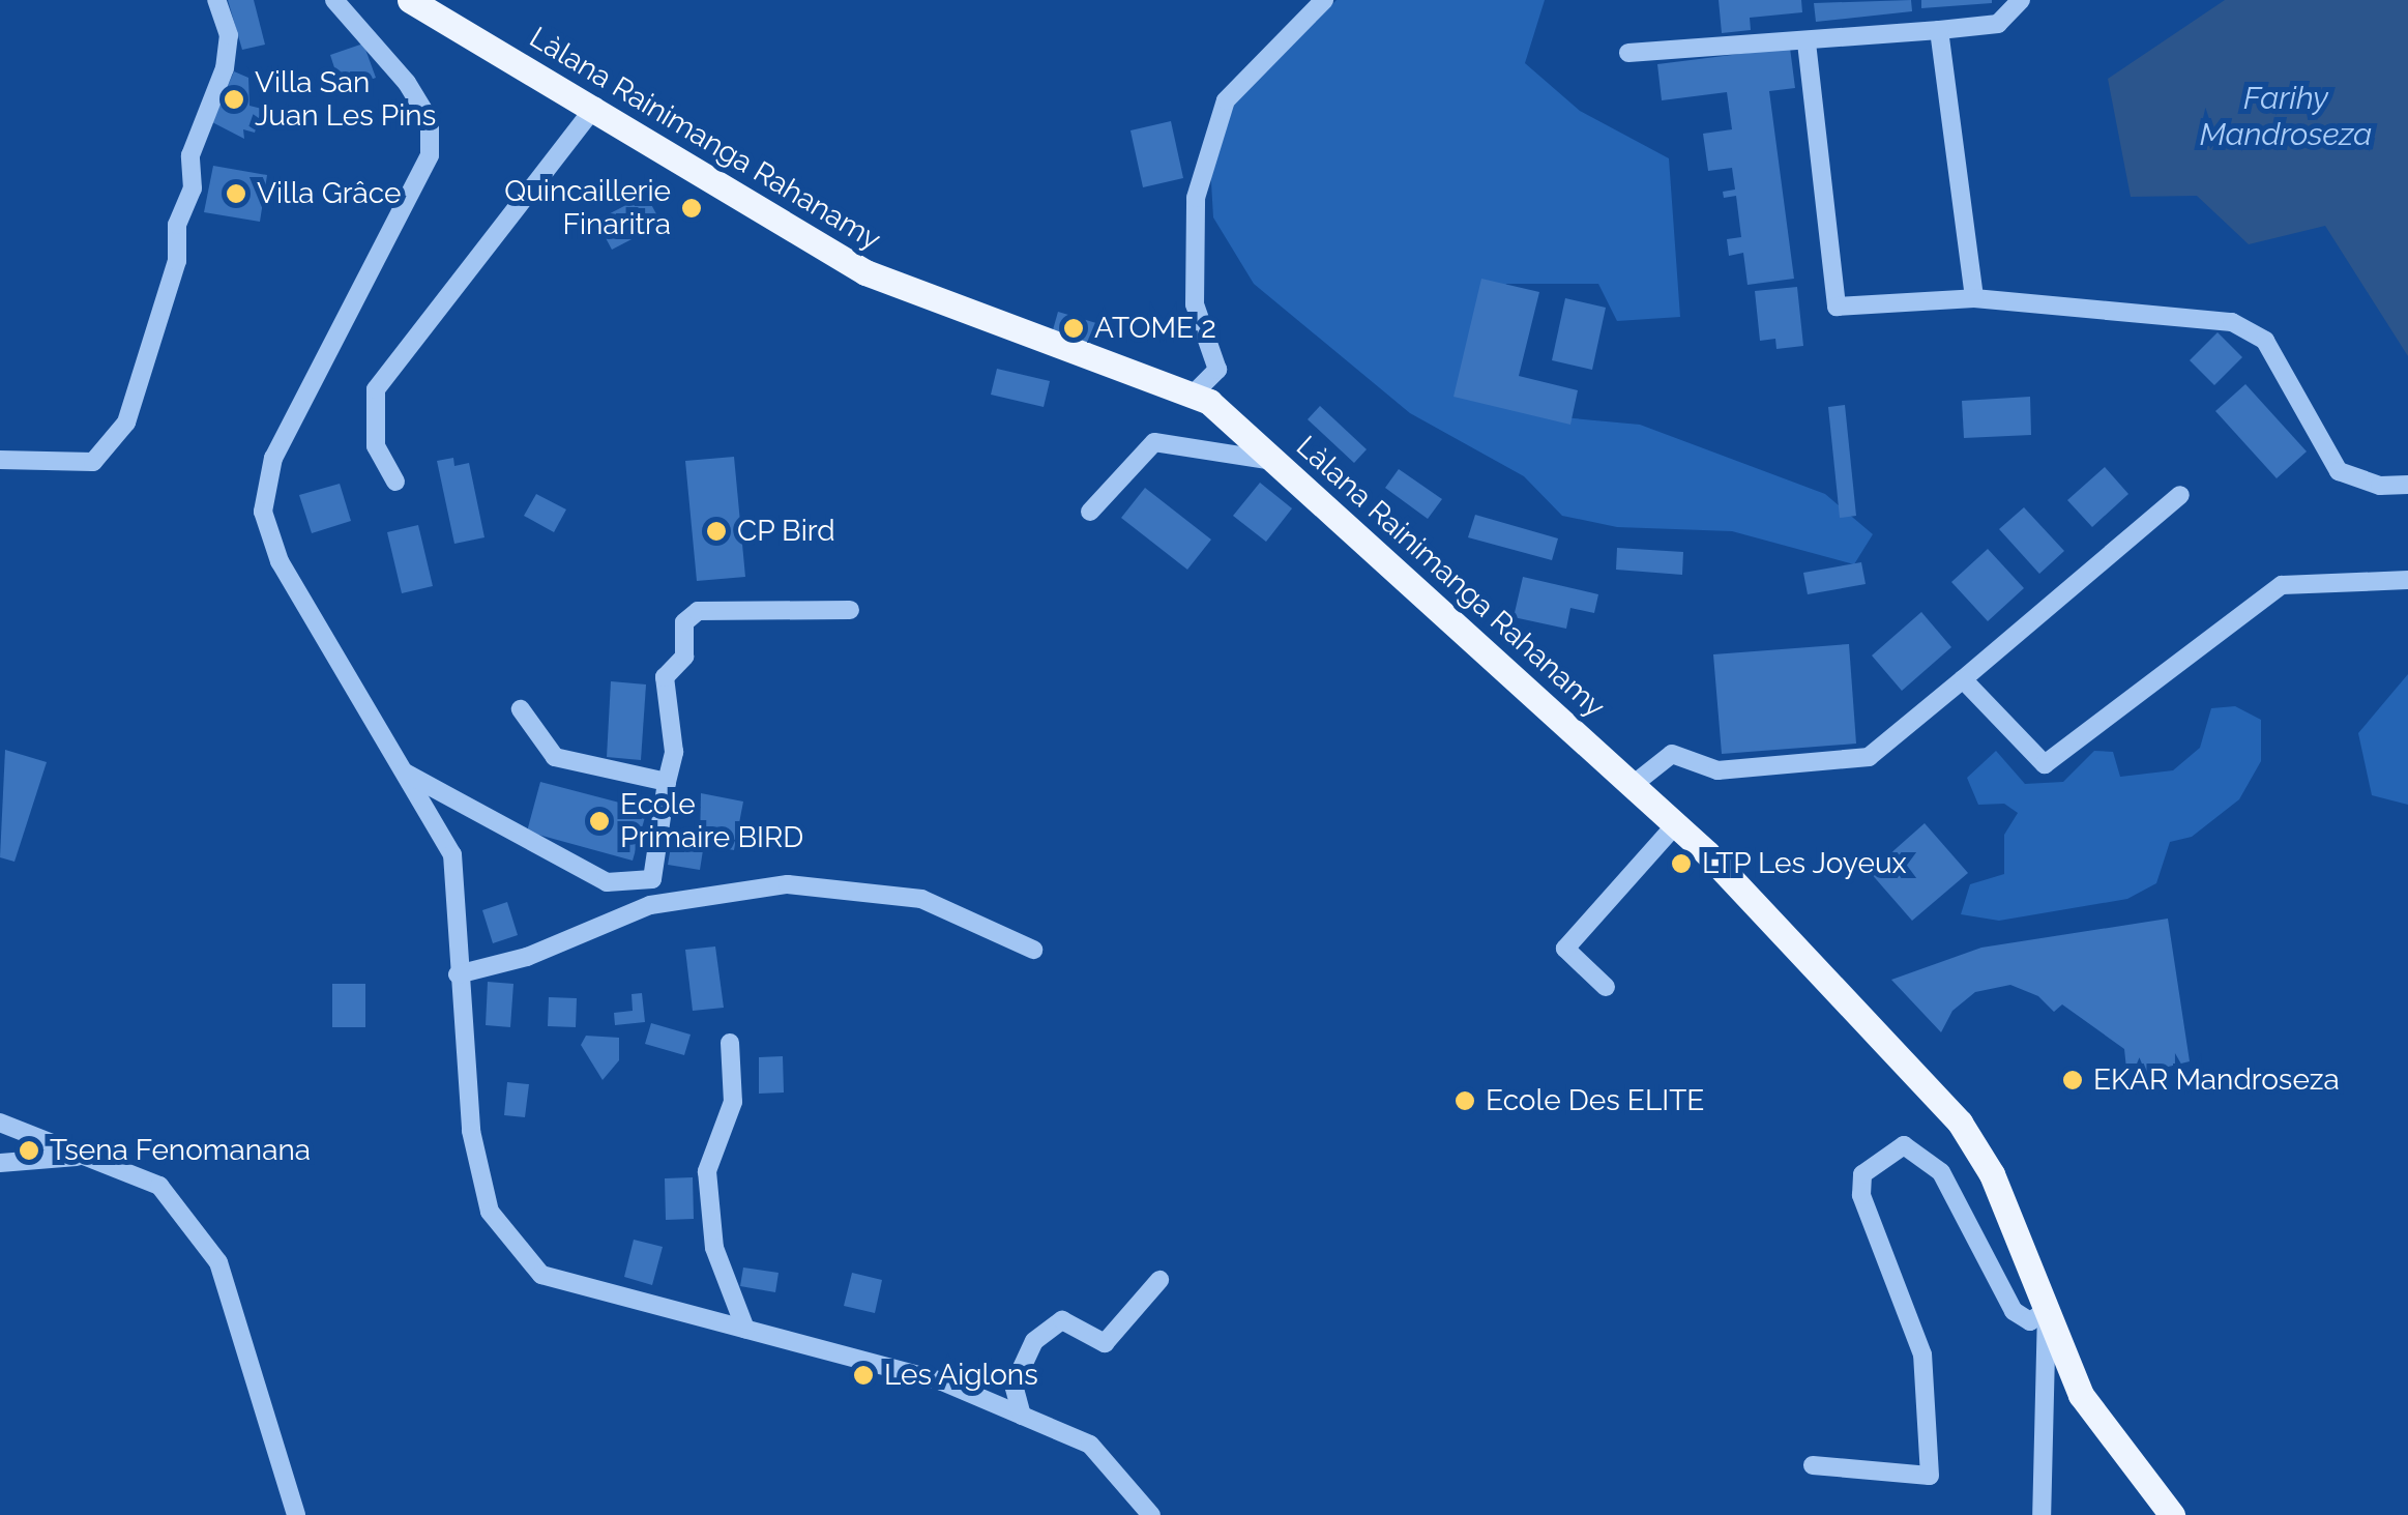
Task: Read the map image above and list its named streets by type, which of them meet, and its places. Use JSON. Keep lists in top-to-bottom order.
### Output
{
  "streets": {
    "main road": ["Làlana Rainimanga Rahanamy"]
  },
  "water": ["Farihy Mandroseza"],
  "places": [
    "Villa San Juan Les Pins",
    "Villa Grâce",
    "Quincaillerie Finaritra",
    "ATOME 2",
    "CP Bird",
    "Ecole Primaire BIRD",
    "LTP Les Joyeux",
    "EKAR Mandroseza",
    "Ecole Des ELITE",
    "Tsena Fenomanana",
    "Les Aiglons"
  ]
}
